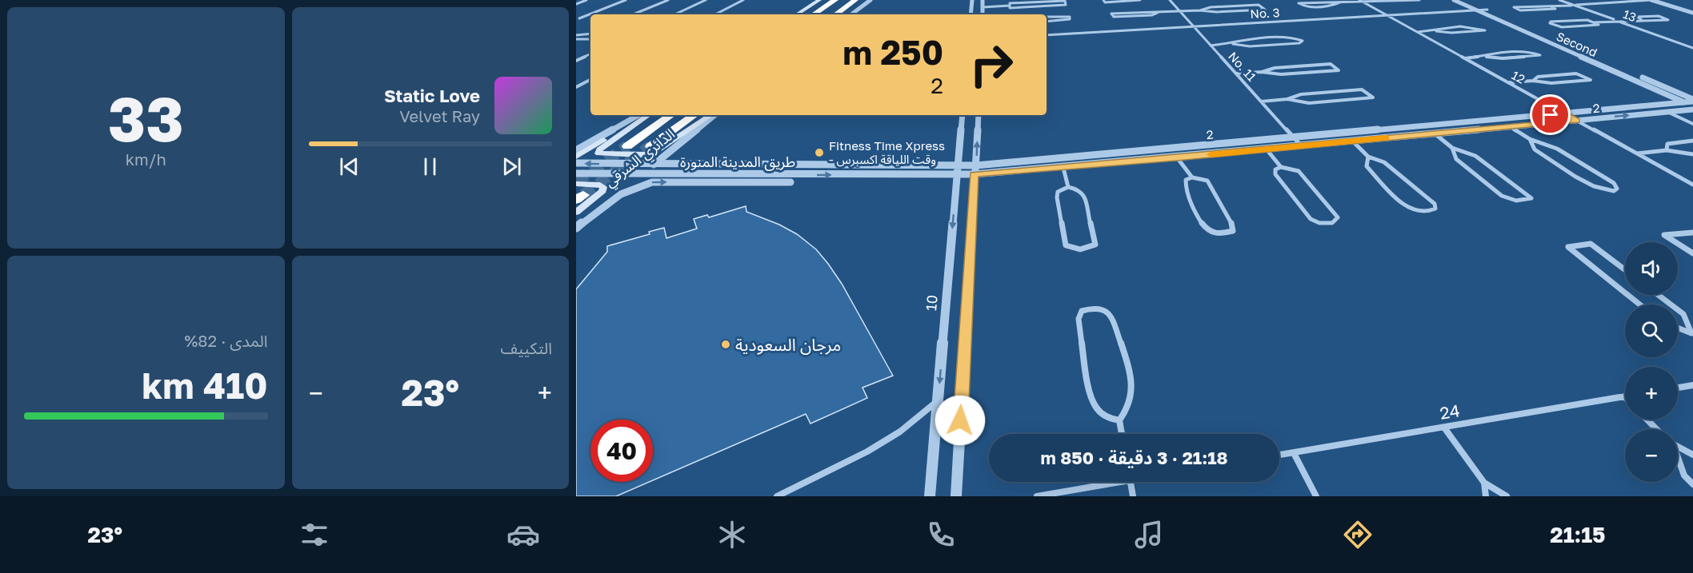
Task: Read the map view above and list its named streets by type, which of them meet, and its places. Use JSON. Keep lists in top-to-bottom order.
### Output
{
  "streets": {
    "street": [
      "No. 3",
      "13",
      "Second",
      "No. 11",
      "12",
      "2",
      "الدائري الشرقي",
      "طريق المدينة المنورة",
      "10",
      "24"
    ]
  },
  "crossings": [
    ["No. 3", "Second"],
    ["No. 3", "No. 11"],
    ["No. 3", "12"],
    ["Second", "2"],
    ["No. 11", "2"],
    ["12", "2"],
    ["2", "طريق المدينة المنورة"],
    ["2", "10"],
    ["الدائري الشرقي", "طريق المدينة المنورة"],
    ["طريق المدينة المنورة", "10"]
  ],
  "places": ["Fitness Time Xpress - وقت اللياقة اكسبرس", "مرجان السعودية"],
  "page": {
    "tile": [
      ["33", "km/h"],
      "التكييف",
      ["المدى · 82%", "410 km"]
    ],
    "turn": ["250 m", "2"],
    "song": ["Static Love", "Velvet Ray"],
    "map_buttons": ["+", "−"],
    "heat": ["−", "23°", "+"],
    "limit": "40",
    "trip": "21:18 · 3 دقيقة · 850 m",
    "tabs": ["21:15", "23°"]
  }
}
